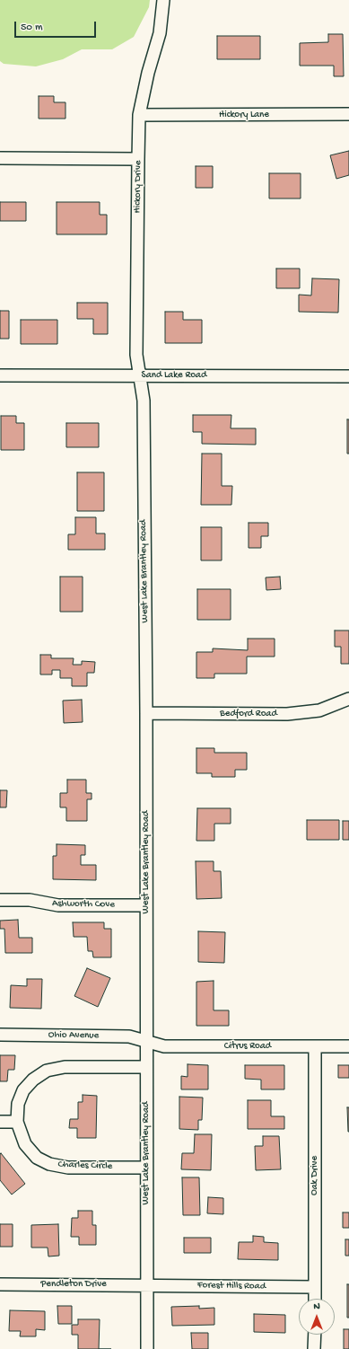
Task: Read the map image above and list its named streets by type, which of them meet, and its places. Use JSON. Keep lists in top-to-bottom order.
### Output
{
  "streets": {
    "street": [
      "Hickory Lane",
      "Hickory Drive",
      "Sand Lake Road",
      "West Lake Brantley Road",
      "Bedford Road",
      "Ashworth Cove",
      "Ohio Avenue",
      "Citrus Road",
      "Charles Circle",
      "Oak Drive",
      "Pendleton Drive",
      "Forest Hills Road"
    ]
  },
  "crossings": [
    ["Hickory Lane", "Hickory Drive"],
    ["Hickory Drive", "Sand Lake Road"],
    ["Hickory Drive", "West Lake Brantley Road"],
    ["Sand Lake Road", "West Lake Brantley Road"],
    ["West Lake Brantley Road", "Bedford Road"],
    ["West Lake Brantley Road", "Ashworth Cove"],
    ["West Lake Brantley Road", "Ohio Avenue"],
    ["West Lake Brantley Road", "Citrus Road"],
    ["West Lake Brantley Road", "Charles Circle"],
    ["West Lake Brantley Road", "Pendleton Drive"],
    ["West Lake Brantley Road", "Forest Hills Road"],
    ["Ohio Avenue", "Citrus Road"],
    ["Citrus Road", "Oak Drive"],
    ["Oak Drive", "Forest Hills Road"],
    ["Pendleton Drive", "Forest Hills Road"]
  ],
  "scale_bar": "50 m",
  "north": "top"
}
